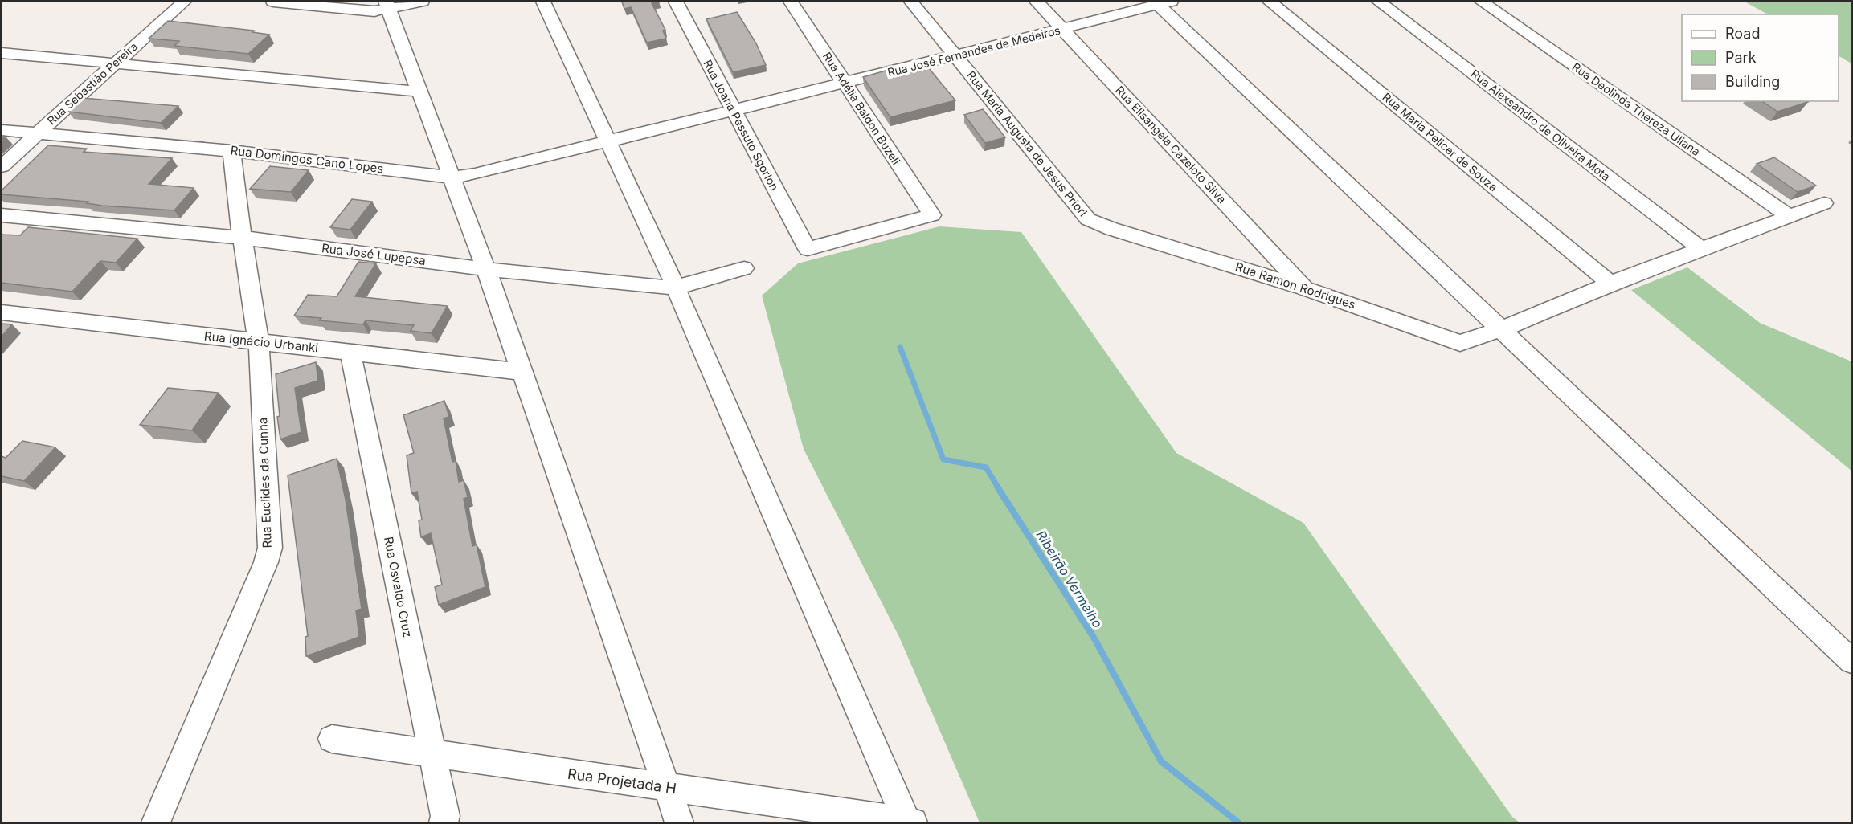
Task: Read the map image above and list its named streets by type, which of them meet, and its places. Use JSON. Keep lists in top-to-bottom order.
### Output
{
  "streets": {
    "street": [
      "Rua José Fernandes de Medeiros",
      "Rua Sebastião Pereira",
      "Rua Adélia Baldon Buzeli",
      "Rua Deolinda Thereza Uliana",
      "Rua Joana Pessuto Sgorlon",
      "Rua Alexsandro de Oliveira Mota",
      "Rua Maria Pelicer de Souza",
      "Rua Maria Augusta de Jesus Priori",
      "Rua Elisangela Cazeloto Silva",
      "Rua Domingos Cano Lopes",
      "Rua José Lupepsa",
      "Rua Ramon Rodrigues",
      "Rua Ignácio Urbanki",
      "Rua Euclides da Cunha",
      "Rua Osvaldo Cruz",
      "Rua Projetada H"
    ]
  },
  "crossings": [
    ["Rua José Fernandes de Medeiros", "Rua Adélia Baldon Buzeli"],
    ["Rua José Fernandes de Medeiros", "Rua Joana Pessuto Sgorlon"],
    ["Rua José Fernandes de Medeiros", "Rua Maria Augusta de Jesus Priori"],
    ["Rua José Fernandes de Medeiros", "Rua Elisangela Cazeloto Silva"],
    ["Rua José Fernandes de Medeiros", "Rua Domingos Cano Lopes"],
    ["Rua Sebastião Pereira", "Rua Domingos Cano Lopes"],
    ["Rua Adélia Baldon Buzeli", "Rua Joana Pessuto Sgorlon"],
    ["Rua Deolinda Thereza Uliana", "Rua Ramon Rodrigues"],
    ["Rua Alexsandro de Oliveira Mota", "Rua Ramon Rodrigues"],
    ["Rua Maria Pelicer de Souza", "Rua Ramon Rodrigues"],
    ["Rua Maria Augusta de Jesus Priori", "Rua Ramon Rodrigues"],
    ["Rua Elisangela Cazeloto Silva", "Rua Ramon Rodrigues"],
    ["Rua Domingos Cano Lopes", "Rua Euclides da Cunha"],
    ["Rua José Lupepsa", "Rua Euclides da Cunha"],
    ["Rua Ignácio Urbanki", "Rua Euclides da Cunha"],
    ["Rua Ignácio Urbanki", "Rua Osvaldo Cruz"],
    ["Rua Osvaldo Cruz", "Rua Projetada H"]
  ],
  "water": ["Ribeirão Vermelho"],
  "legend": ["Road", "Park", "Building"]
}
